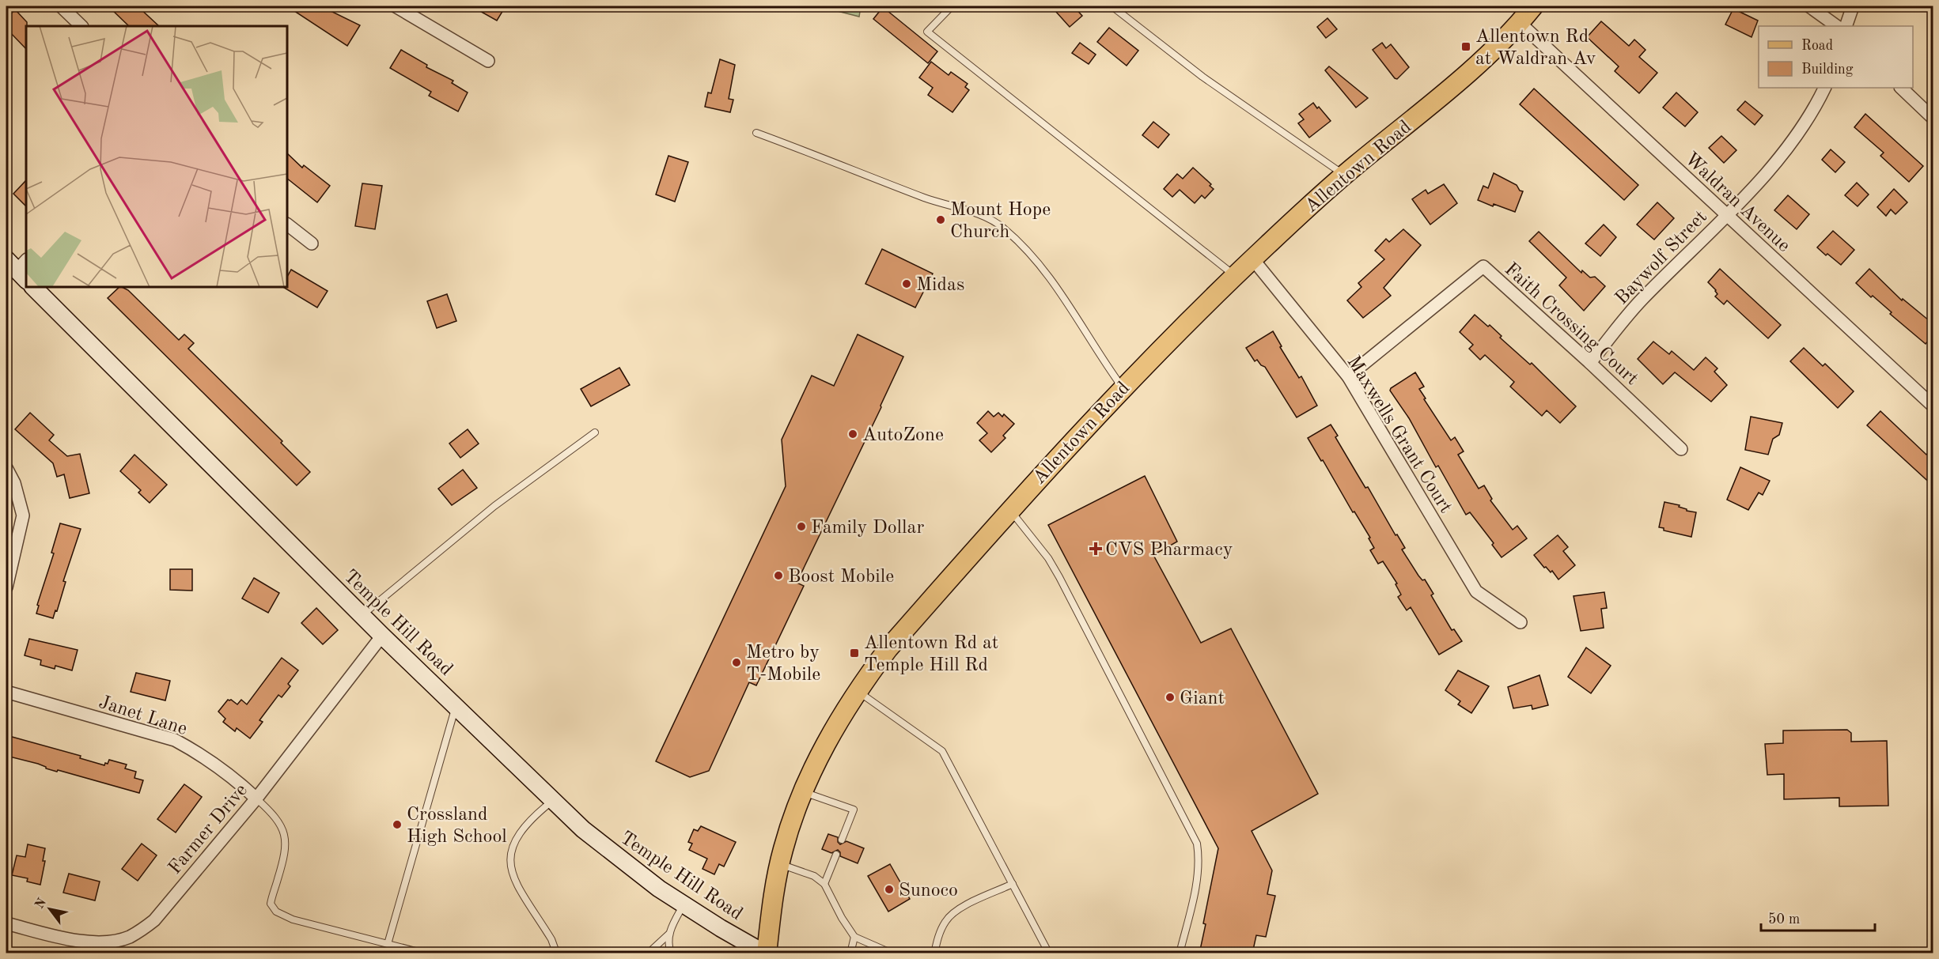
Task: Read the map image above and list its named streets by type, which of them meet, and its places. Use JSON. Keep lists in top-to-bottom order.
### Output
{
  "streets": {
    "main road": ["Allentown Road", "Temple Hill Road"],
    "street": [
      "Waldran Avenue",
      "Baywolf Street",
      "Faith Crossing Court",
      "Maxwells Grant Court",
      "Janet Lane",
      "Farmer Drive"
    ]
  },
  "crossings": [
    ["Allentown Road", "Waldran Avenue"],
    ["Allentown Road", "Maxwells Grant Court"],
    ["Allentown Road", "Temple Hill Road"],
    ["Waldran Avenue", "Baywolf Street"],
    ["Baywolf Street", "Faith Crossing Court"],
    ["Faith Crossing Court", "Maxwells Grant Court"],
    ["Temple Hill Road", "Farmer Drive"],
    ["Janet Lane", "Farmer Drive"]
  ],
  "places": {
    "transit": ["Allentown Rd at Waldran Av", "Allentown Rd at Temple Hill Rd"],
    "other": [
      "Mount Hope Church",
      "Midas",
      "AutoZone",
      "Family Dollar",
      "Boost Mobile",
      "Metro by T-Mobile",
      "Giant",
      "Crossland High School",
      "Sunoco"
    ],
    "health": ["CVS Pharmacy"]
  },
  "legend": ["Road", "Building"],
  "scale_bar": "50 m",
  "north": "top left"
}
